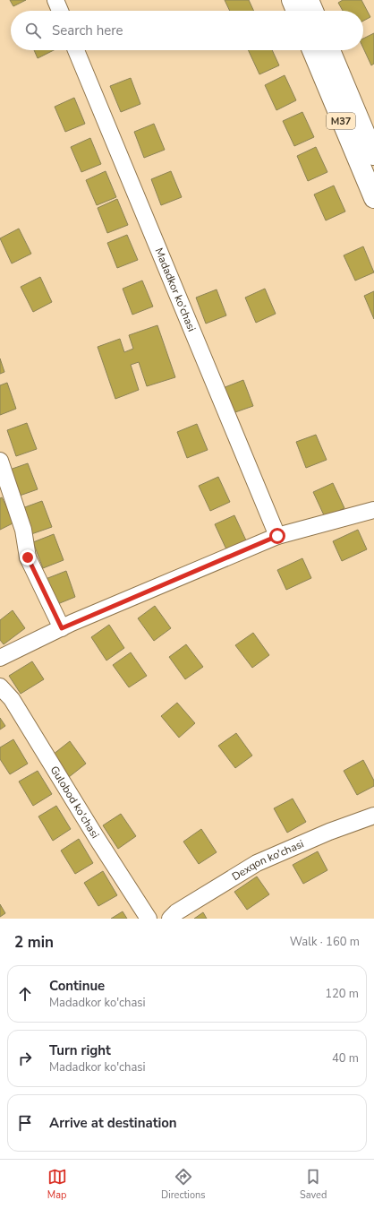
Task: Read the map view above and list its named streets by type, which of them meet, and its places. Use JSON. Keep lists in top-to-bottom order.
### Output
{
  "streets": {
    "highway": ["M37"],
    "street": ["Madadkor ko'chasi", "Gulobod ko'chasi", "Dexqon ko'chasi"]
  },
  "page": {
    "search": "Search here",
    "heading": ["2 min", "Walk · 160 m"],
    "list": [
      ["Continue", "Madadkor ko'chasi", "120 m"],
      ["Turn right", "Madadkor ko'chasi", "40 m"],
      "Arrive at destination"
    ],
    "nav": ["Map", "Directions", "Saved"]
  }
}
